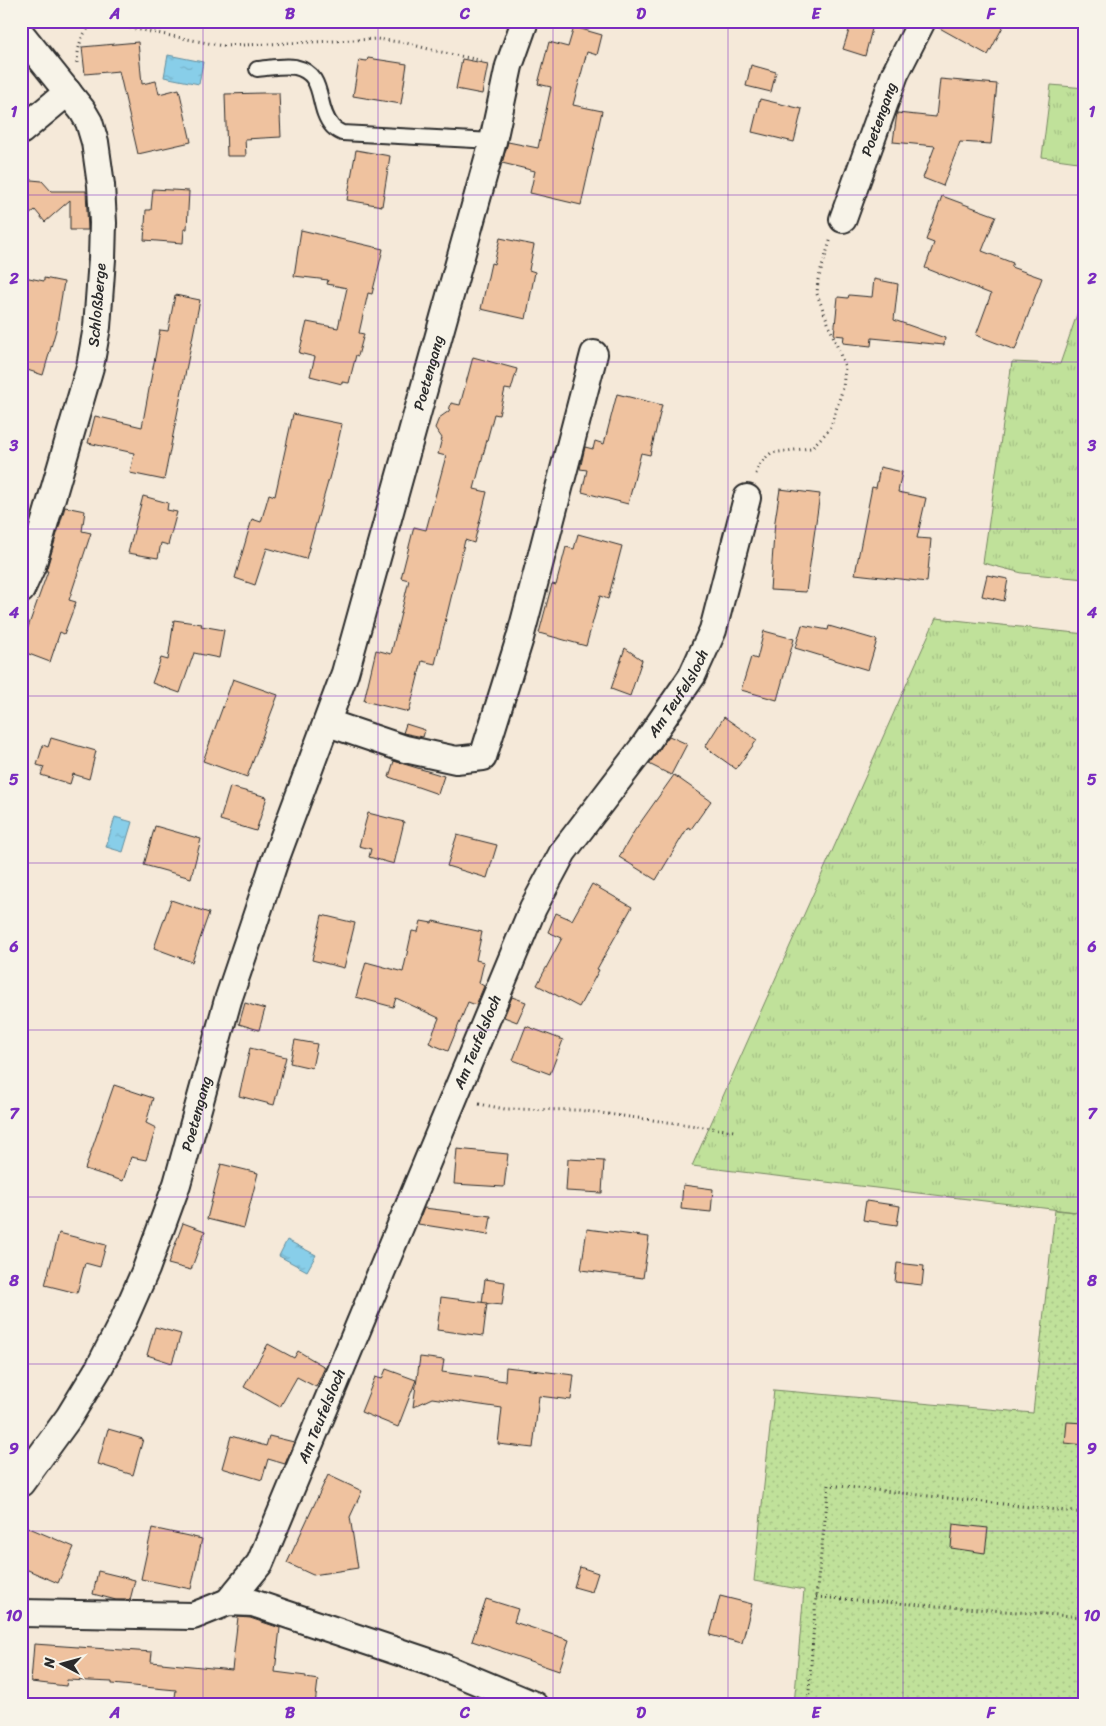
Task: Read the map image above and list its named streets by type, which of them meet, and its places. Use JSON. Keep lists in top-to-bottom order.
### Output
{
  "streets": {
    "street": ["Poetengang", "Schloßberge", "Am Teufelsloch"]
  },
  "north": "left",
  "grid": {
    "columns": [
      "A",
      "B",
      "C",
      "D",
      "E",
      "F"
    ],
    "rows": [
      "1",
      "2",
      "3",
      "4",
      "5",
      "6",
      "7",
      "8",
      "9",
      "10"
    ]
  }
}
